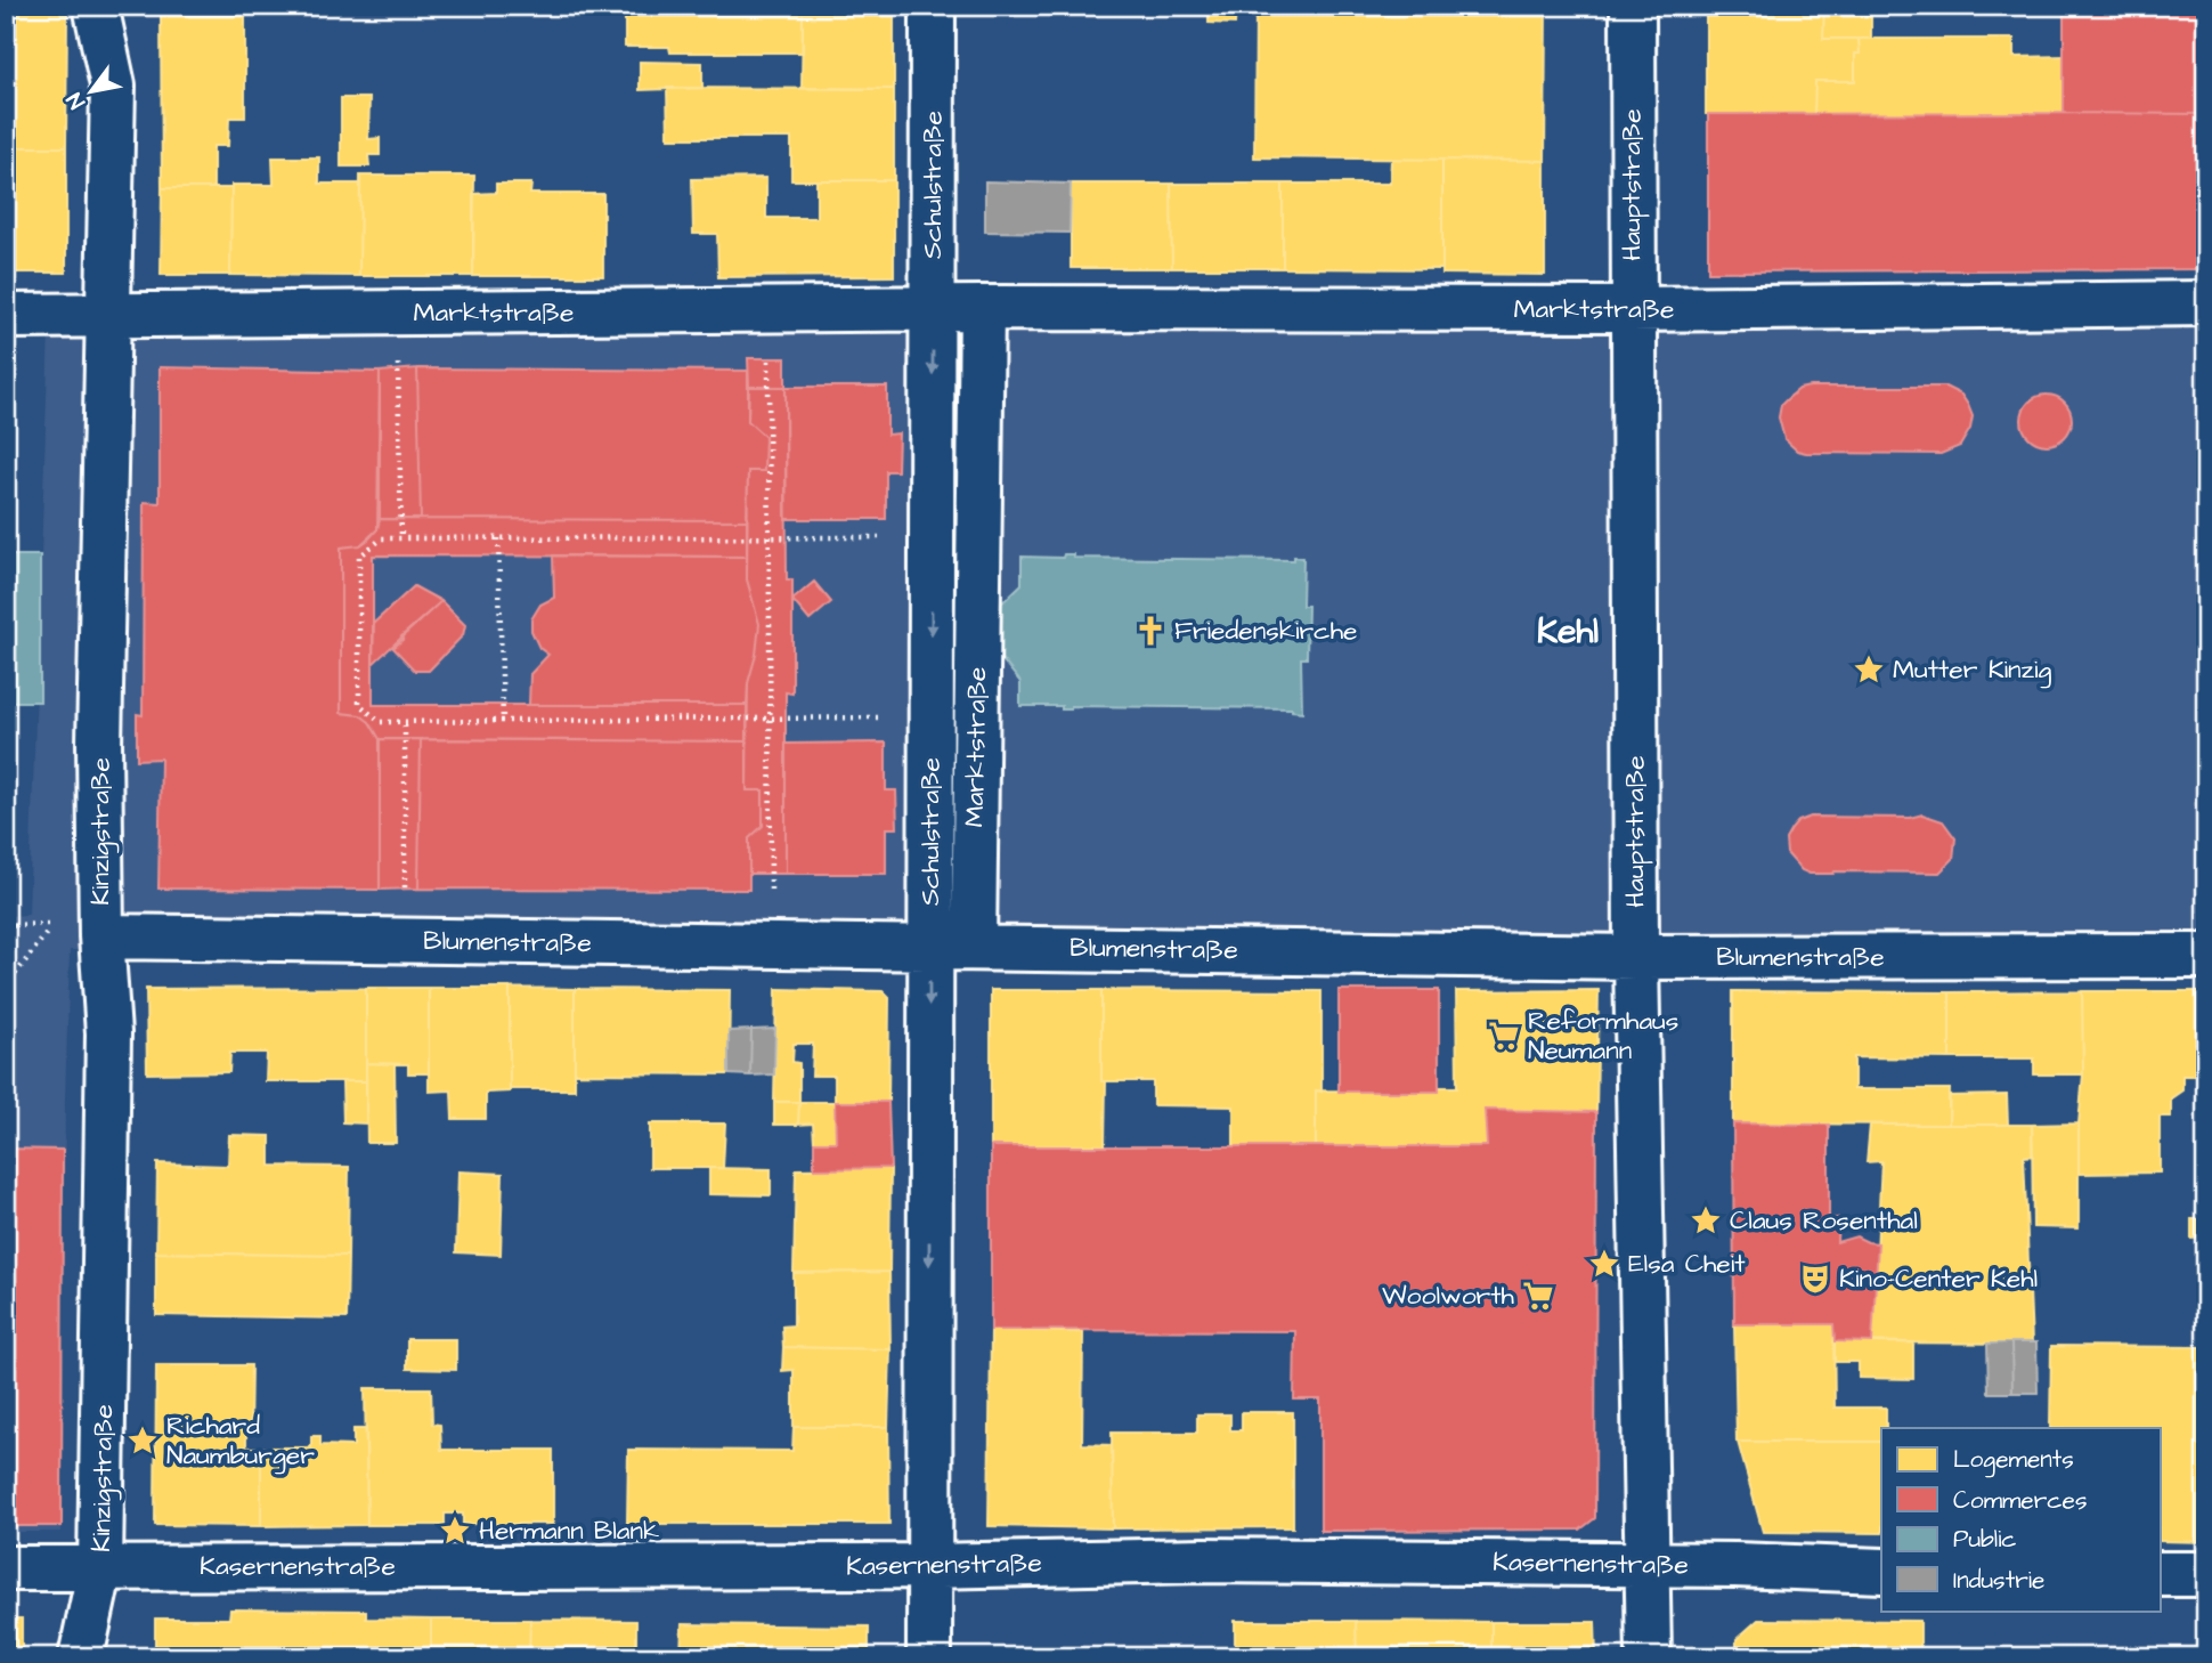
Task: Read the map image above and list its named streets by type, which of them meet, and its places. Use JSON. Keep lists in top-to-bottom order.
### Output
{
  "streets": {
    "street": [
      "Schulstraße",
      "Hauptstraße",
      "Marktstraße",
      "Kinzigstraße",
      "Blumenstraße",
      "Kasernenstraße"
    ]
  },
  "crossings": [
    ["Schulstraße", "Marktstraße"],
    ["Schulstraße", "Blumenstraße"],
    ["Schulstraße", "Kasernenstraße"],
    ["Hauptstraße", "Marktstraße"],
    ["Hauptstraße", "Blumenstraße"],
    ["Hauptstraße", "Kasernenstraße"],
    ["Marktstraße", "Kinzigstraße"],
    ["Marktstraße", "Blumenstraße"],
    ["Kinzigstraße", "Blumenstraße"],
    ["Kinzigstraße", "Kasernenstraße"]
  ],
  "one_way": ["Schulstraße"],
  "districts": ["Kehl"],
  "places": {
    "church": ["Friedenskirche"],
    "place": [
      "Mutter Kinzig",
      "Claus Rosenthal",
      "Elsa Cheit",
      "Richard Naumburger",
      "Hermann Blank"
    ],
    "supermarket": ["Reformhaus Neumann", "Woolworth"],
    "theatre": ["Kino-Center Kehl"]
  },
  "legend": [
    "Logements",
    "Commerces",
    "Public",
    "Industrie"
  ],
  "north": "bottom left"
}
